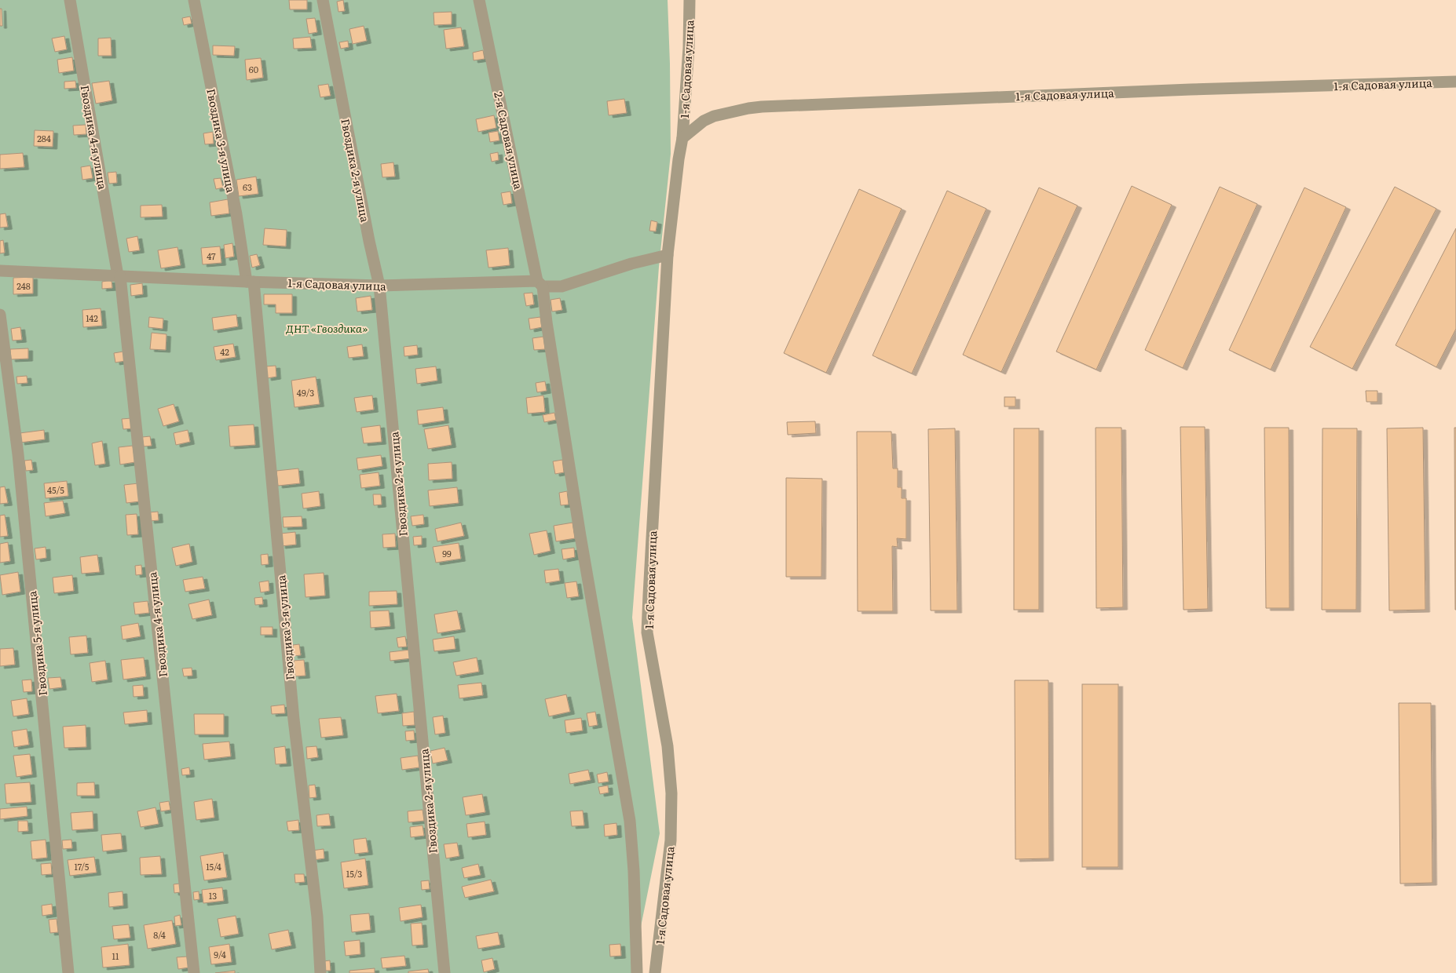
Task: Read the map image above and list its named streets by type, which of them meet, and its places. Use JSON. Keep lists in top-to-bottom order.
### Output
{
  "streets": {
    "street": [
      "1-я Садовая улица",
      "Гвоздика 4-я улица",
      "Гвоздика 3-я улица",
      "2-я Садовая улица",
      "Гвоздика 2-я улица",
      "Гвоздика 5-я улица"
    ]
  },
  "crossings": [
    ["1-я Садовая улица", "Гвоздика 4-я улица"],
    ["1-я Садовая улица", "Гвоздика 3-я улица"],
    ["1-я Садовая улица", "2-я Садовая улица"],
    ["1-я Садовая улица", "Гвоздика 2-я улица"]
  ],
  "parks": ["ДНТ «Гвоздика»"],
  "house_numbers": [
    "60",
    "284",
    "63",
    "47",
    "248",
    "142",
    "42",
    "49/3",
    "45/5",
    "99",
    "17/5",
    "15/4",
    "15/3",
    "13",
    "8/4",
    "9/4",
    "11"
  ]
}
